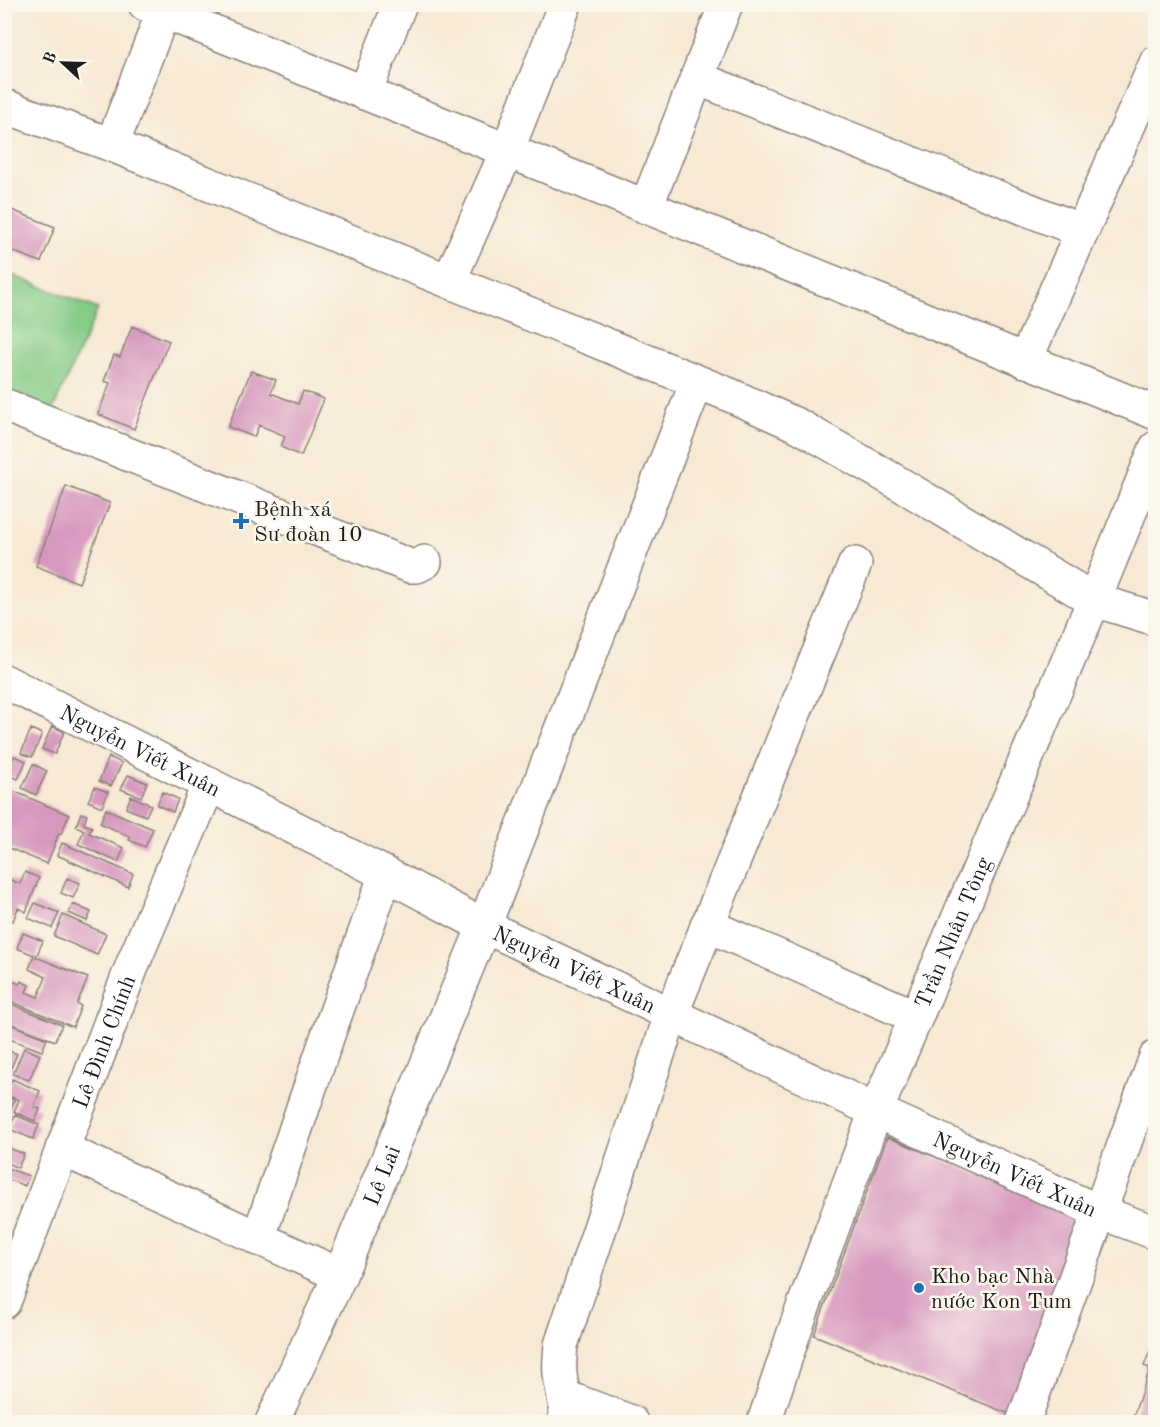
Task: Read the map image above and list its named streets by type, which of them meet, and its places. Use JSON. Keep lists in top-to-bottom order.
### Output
{
  "streets": {
    "street": [
      "Nguyễn Viết Xuân",
      "Trần Nhân Tông",
      "Lê Đình Chính",
      "Lê Lai"
    ]
  },
  "crossings": [
    ["Nguyễn Viết Xuân", "Trần Nhân Tông"],
    ["Nguyễn Viết Xuân", "Lê Đình Chính"],
    ["Nguyễn Viết Xuân", "Lê Lai"]
  ],
  "places": {
    "health": ["Bệnh xá Sư đoàn 10"],
    "other": ["Kho bạc Nhà nước Kon Tum"]
  },
  "north": "left"
}
